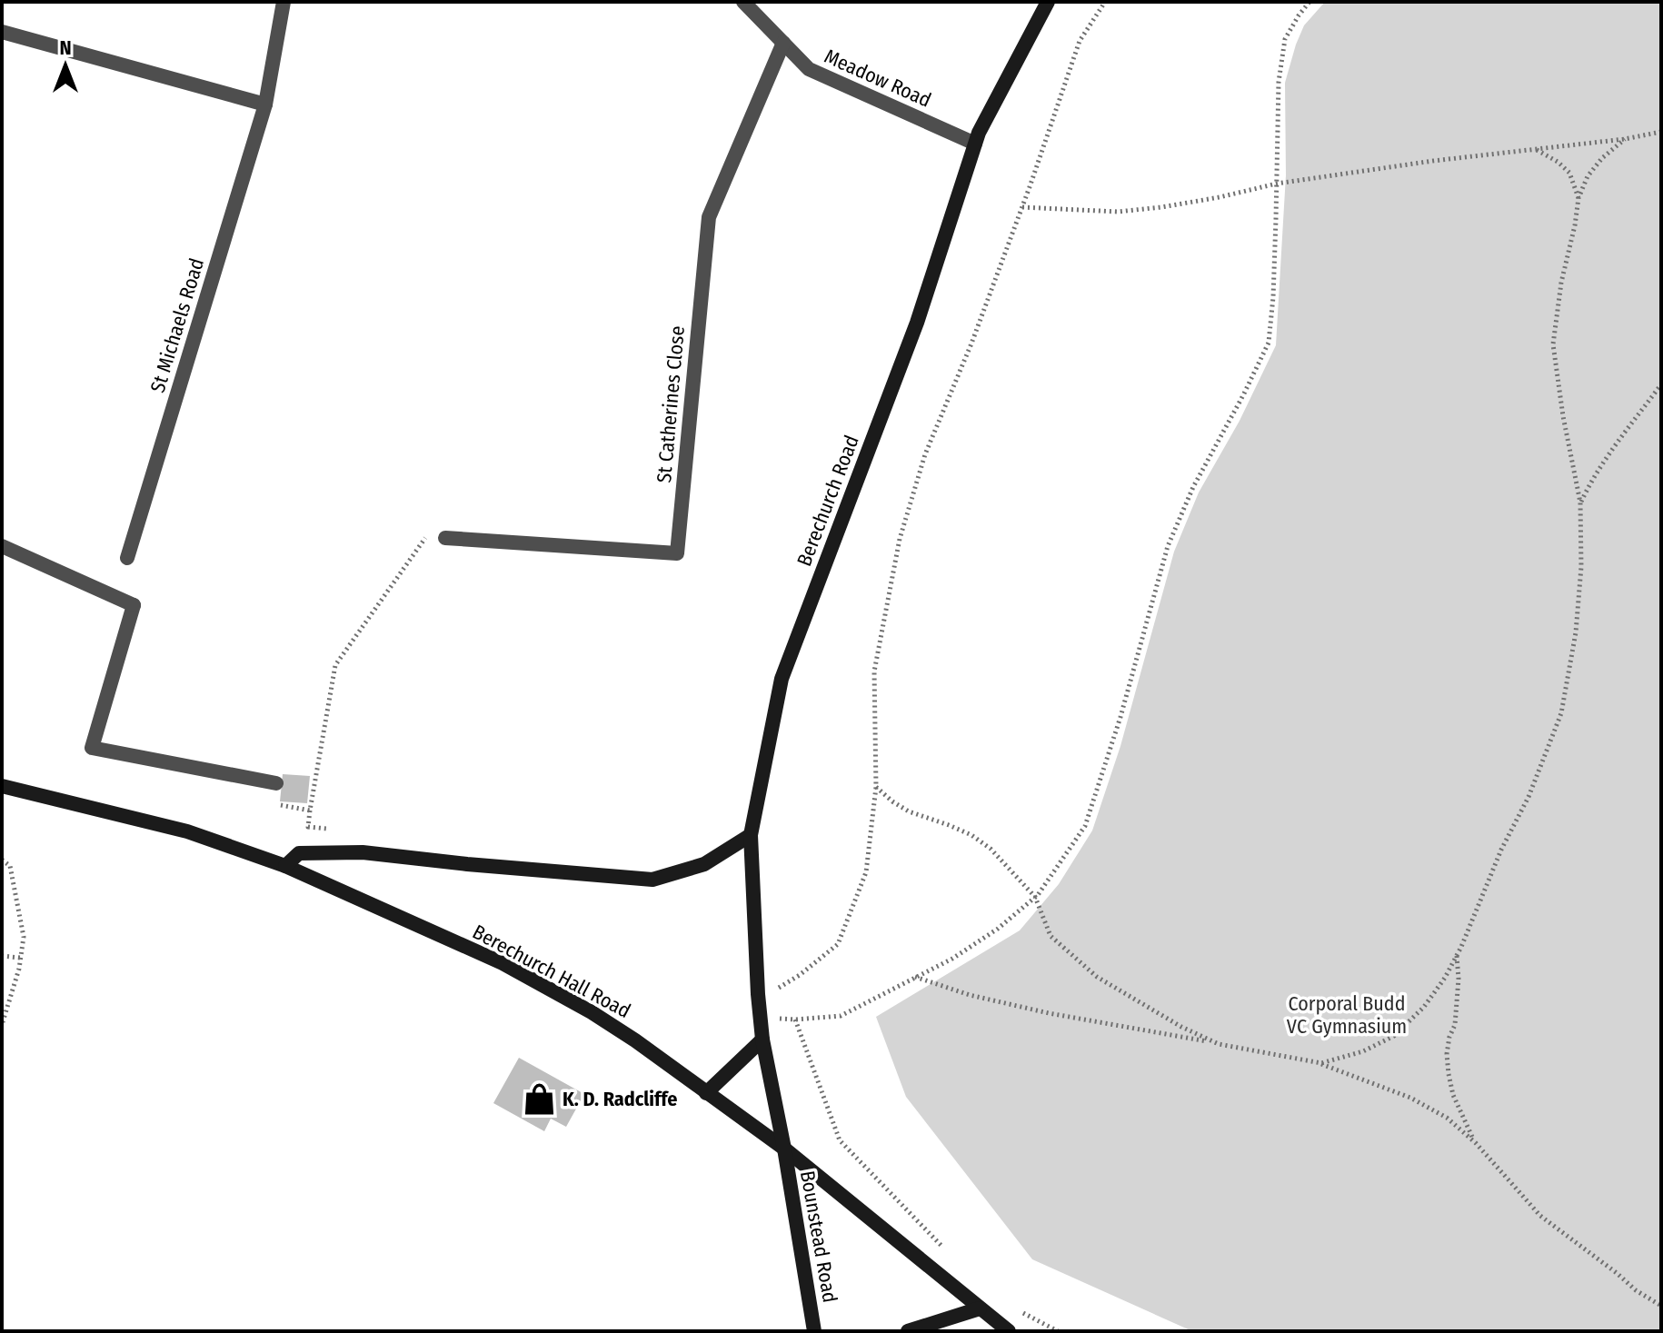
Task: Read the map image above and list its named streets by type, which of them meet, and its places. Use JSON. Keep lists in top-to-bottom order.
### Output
{
  "streets": {
    "street": [
      "Meadow Road",
      "St Michaels Road",
      "St Catherines Close",
      "Berechurch Road",
      "Berechurch Hall Road",
      "Bounstead Road"
    ]
  },
  "crossings": [
    ["Meadow Road", "St Catherines Close"],
    ["Meadow Road", "Berechurch Road"],
    ["Berechurch Road", "Berechurch Hall Road"],
    ["Berechurch Road", "Bounstead Road"],
    ["Berechurch Hall Road", "Bounstead Road"]
  ],
  "parks": ["Corporal Budd VC Gymnasium"],
  "places": {
    "shop": ["K. D. Radcliffe"]
  },
  "north": "top"
}
